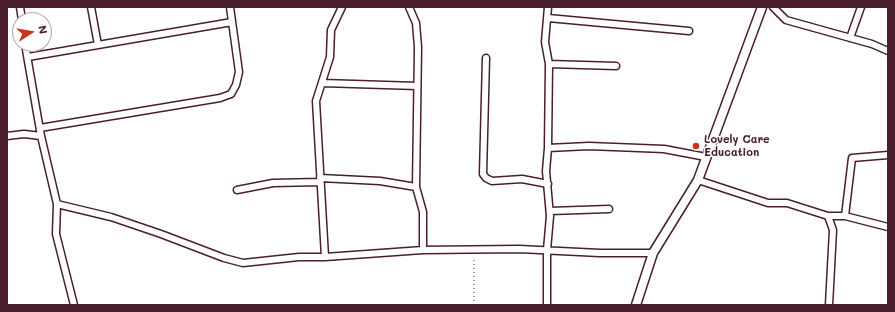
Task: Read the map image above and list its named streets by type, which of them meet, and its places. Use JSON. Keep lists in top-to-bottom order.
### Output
{
  "places": ["Lovely Care Education"],
  "north": "right"
}
